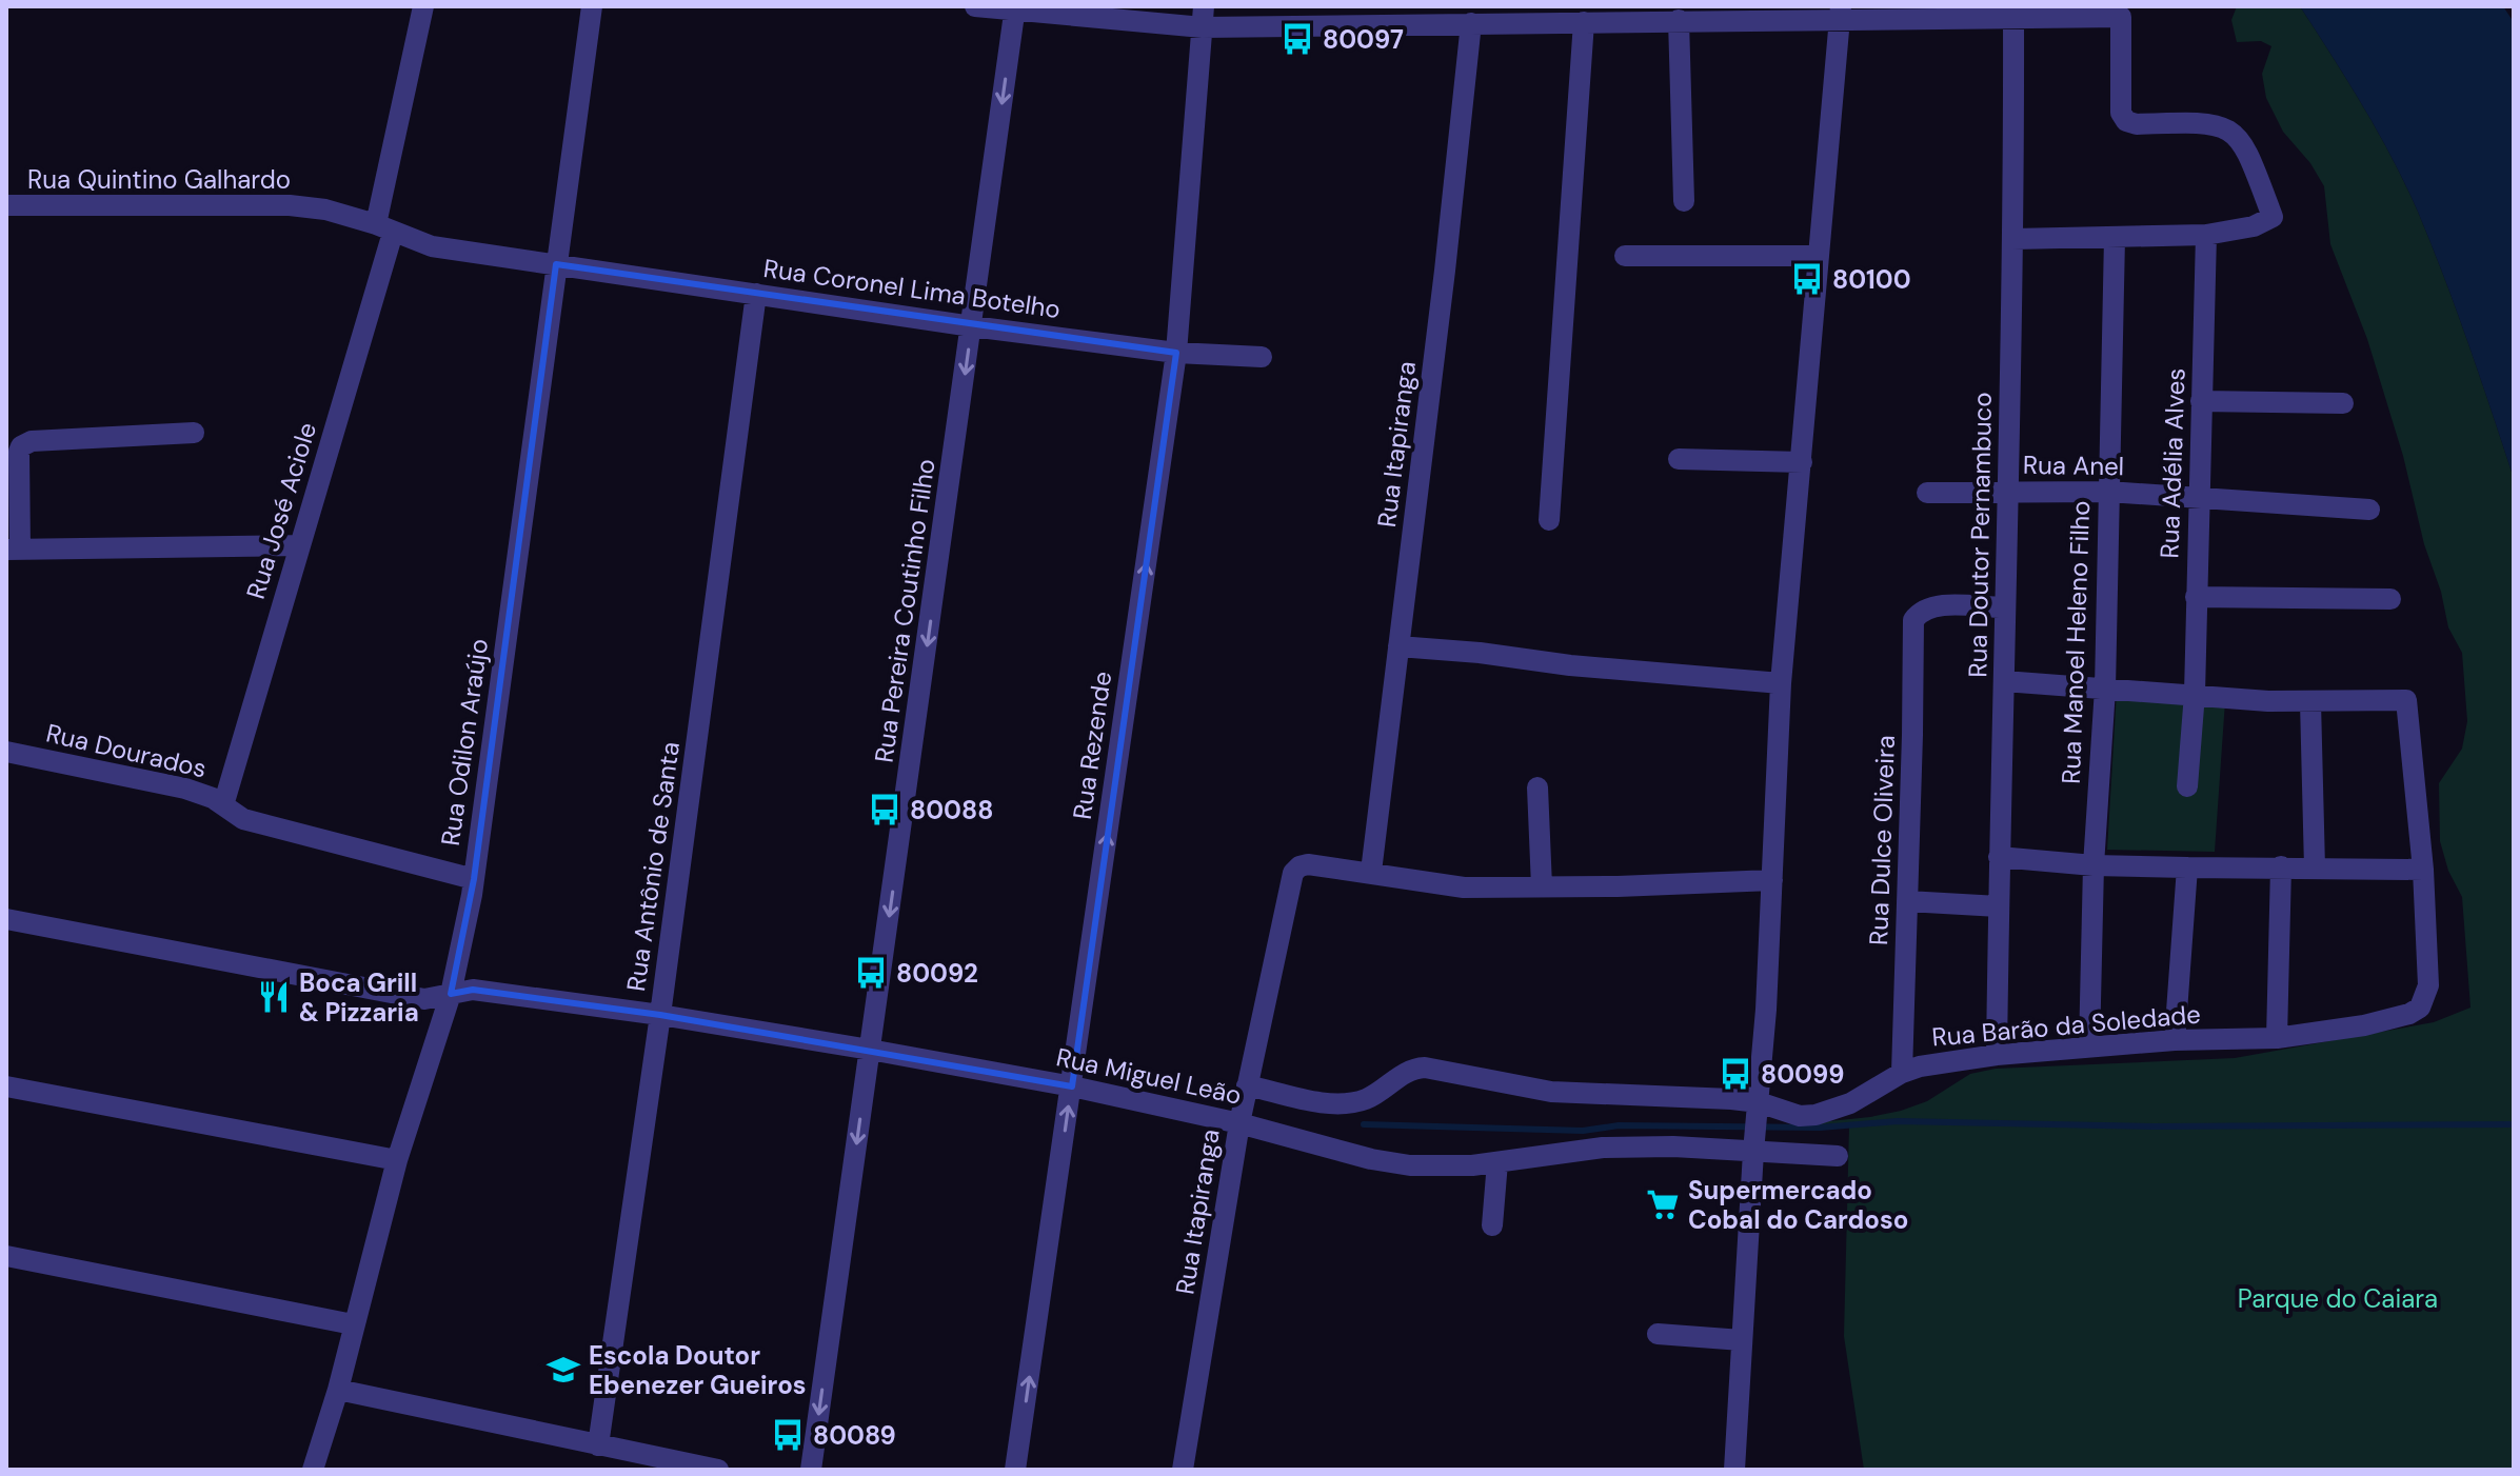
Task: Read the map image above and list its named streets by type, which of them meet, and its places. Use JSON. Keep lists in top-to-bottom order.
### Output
{
  "streets": {
    "street": [
      "Rua Quintino Galhardo",
      "Rua Coronel Lima Botelho",
      "Rua Itapiranga",
      "Rua Adélia Alves",
      "Rua Anel",
      "Rua José Aciole",
      "Rua Doutor Pernambuco",
      "Rua Pereira Coutinho Filho",
      "Rua Manoel Heleno Filho",
      "Rua Odilon Araújo",
      "Rua Rezende",
      "Rua Dourados",
      "Rua Dulce Oliveira",
      "Rua Antônio de Santa",
      "Rua Barão da Soledade",
      "Rua Miguel Leão"
    ]
  },
  "crossings": [
    ["Rua Quintino Galhardo", "Rua Coronel Lima Botelho"],
    ["Rua Quintino Galhardo", "Rua José Aciole"],
    ["Rua Quintino Galhardo", "Rua Odilon Araújo"],
    ["Rua Coronel Lima Botelho", "Rua Pereira Coutinho Filho"],
    ["Rua Coronel Lima Botelho", "Rua Odilon Araújo"],
    ["Rua Coronel Lima Botelho", "Rua Rezende"],
    ["Rua Coronel Lima Botelho", "Rua Antônio de Santa"],
    ["Rua Itapiranga", "Rua Barão da Soledade"],
    ["Rua Itapiranga", "Rua Miguel Leão"],
    ["Rua Adélia Alves", "Rua Anel"],
    ["Rua Anel", "Rua Doutor Pernambuco"],
    ["Rua Anel", "Rua Manoel Heleno Filho"],
    ["Rua José Aciole", "Rua Dourados"],
    ["Rua Doutor Pernambuco", "Rua Dulce Oliveira"],
    ["Rua Doutor Pernambuco", "Rua Barão da Soledade"],
    ["Rua Pereira Coutinho Filho", "Rua Miguel Leão"],
    ["Rua Manoel Heleno Filho", "Rua Barão da Soledade"],
    ["Rua Odilon Araújo", "Rua Dourados"],
    ["Rua Odilon Araújo", "Rua Miguel Leão"],
    ["Rua Rezende", "Rua Miguel Leão"],
    ["Rua Dulce Oliveira", "Rua Barão da Soledade"],
    ["Rua Antônio de Santa", "Rua Miguel Leão"]
  ],
  "one_way": ["Rua Pereira Coutinho Filho", "Rua Rezende"],
  "parks": ["Parque do Caiara"],
  "places": {
    "bus stop": [
      "80097",
      "80100",
      "80088",
      "80092",
      "80099",
      "80089"
    ],
    "restaurant": ["Boca Grill & Pizzaria"],
    "supermarket": ["Supermercado Cobal do Cardoso"],
    "school or university": ["Escola Doutor Ebenezer Gueiros"]
  }
}
